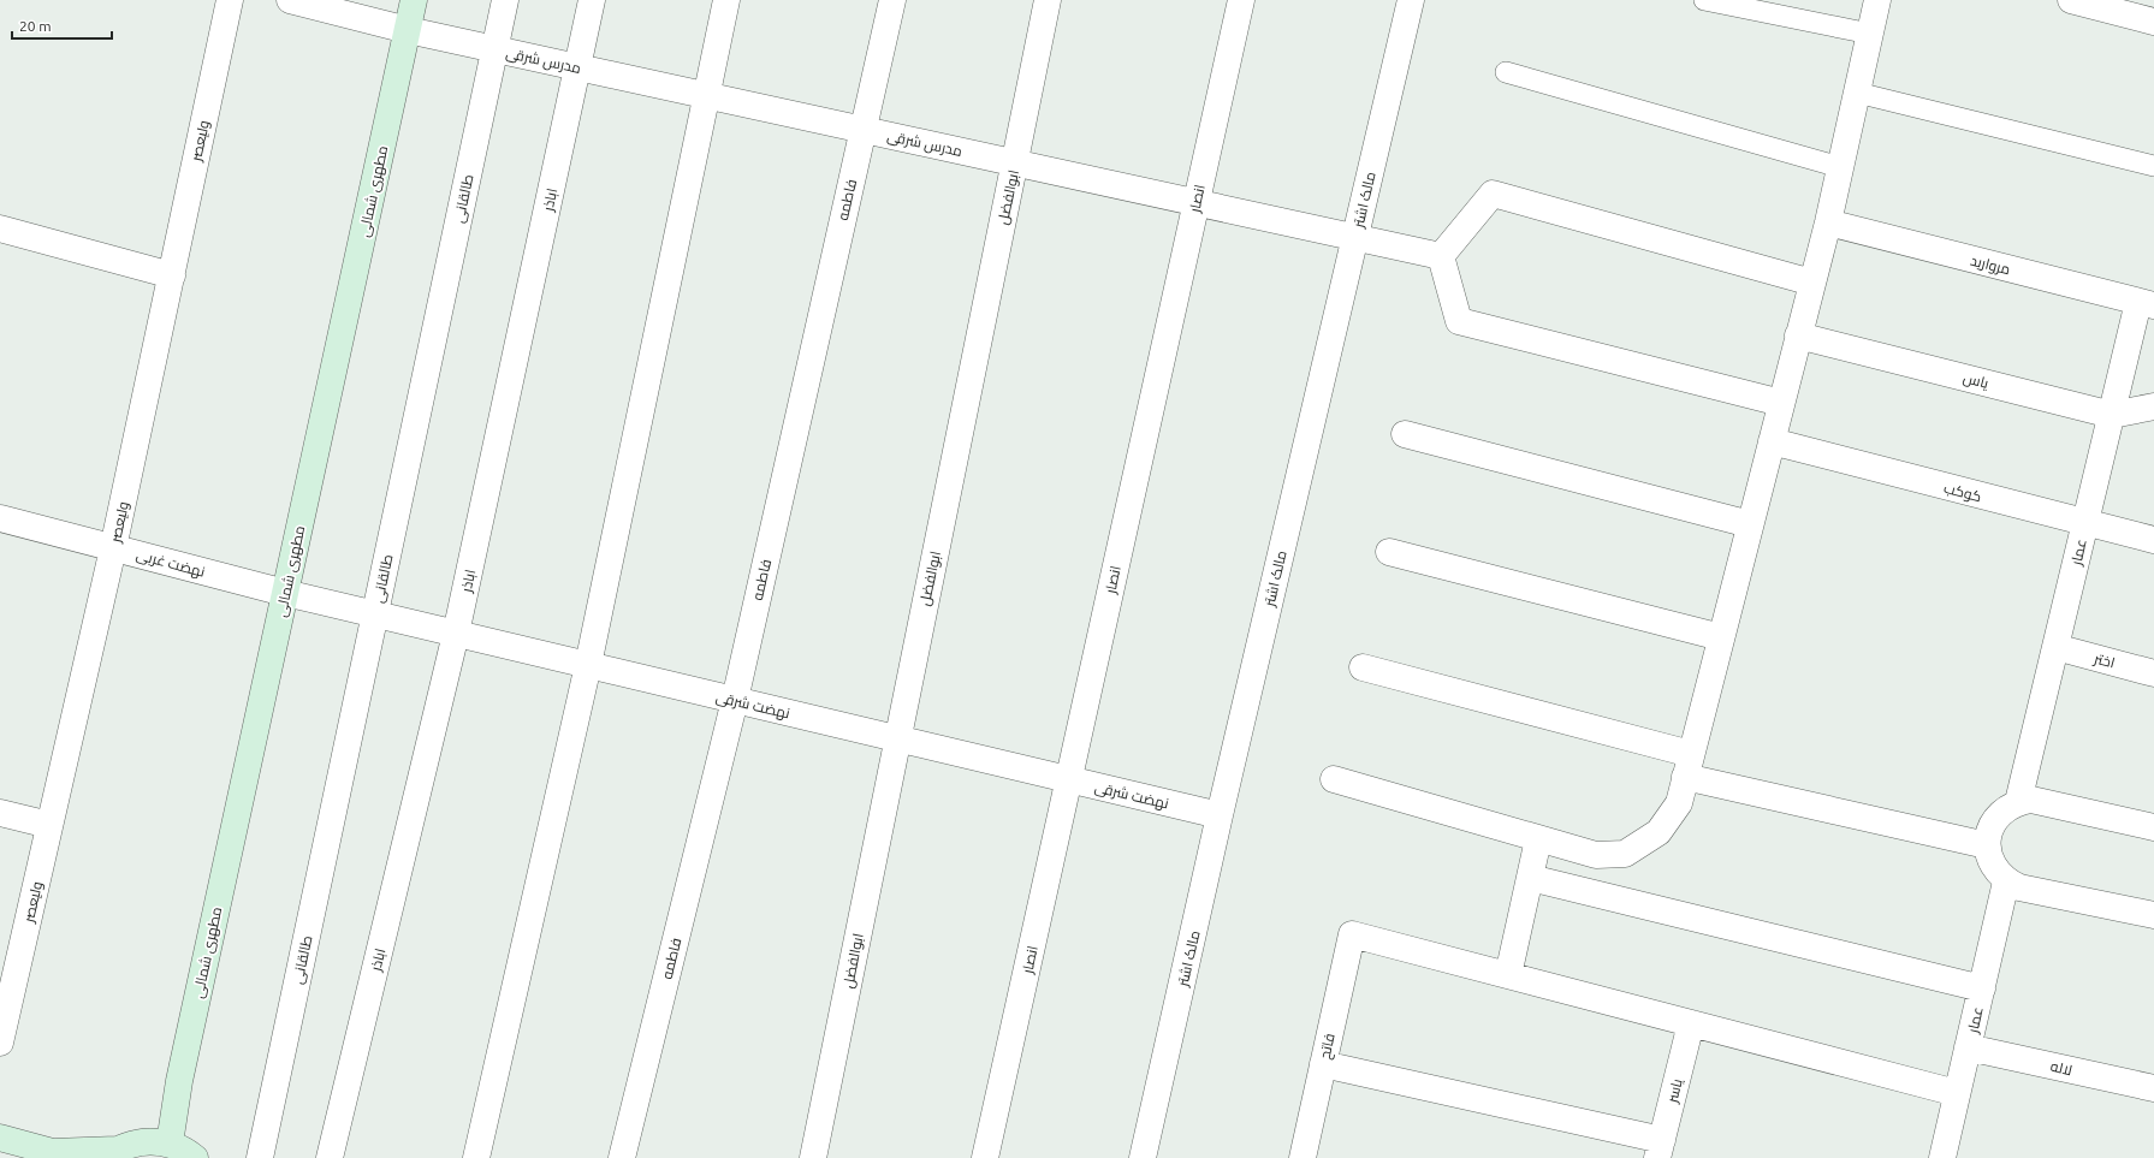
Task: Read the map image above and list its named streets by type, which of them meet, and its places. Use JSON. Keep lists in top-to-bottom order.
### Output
{
  "streets": {
    "street": [
      "مدرس شرقی",
      "ولیعصر",
      "مطهری شمالی",
      "ابوالفضل",
      "طالقانی",
      "انصار",
      "اباذر",
      "فاطمه",
      "مالک اشتر",
      "مروارید",
      "یاس",
      "کوکب",
      "عمار",
      "نهضت غربی",
      "اختر",
      "نهضت شرقی",
      "فاتح",
      "لاله",
      "یاسر"
    ]
  },
  "crossings": [
    ["مدرس شرقی", "مطهری شمالی"],
    ["مدرس شرقی", "ابوالفضل"],
    ["مدرس شرقی", "طالقانی"],
    ["مدرس شرقی", "انصار"],
    ["مدرس شرقی", "اباذر"],
    ["مدرس شرقی", "فاطمه"],
    ["مدرس شرقی", "مالک اشتر"],
    ["ولیعصر", "نهضت غربی"],
    ["مطهری شمالی", "نهضت غربی"],
    ["مطهری شمالی", "نهضت شرقی"],
    ["ابوالفضل", "نهضت شرقی"],
    ["طالقانی", "نهضت شرقی"],
    ["انصار", "نهضت شرقی"],
    ["اباذر", "نهضت شرقی"],
    ["فاطمه", "نهضت شرقی"],
    ["مالک اشتر", "نهضت شرقی"],
    ["مروارید", "عمار"],
    ["یاس", "عمار"],
    ["کوکب", "عمار"],
    ["عمار", "اختر"],
    ["عمار", "لاله"],
    ["نهضت غربی", "نهضت شرقی"]
  ],
  "scale_bar": "20 m"
}
